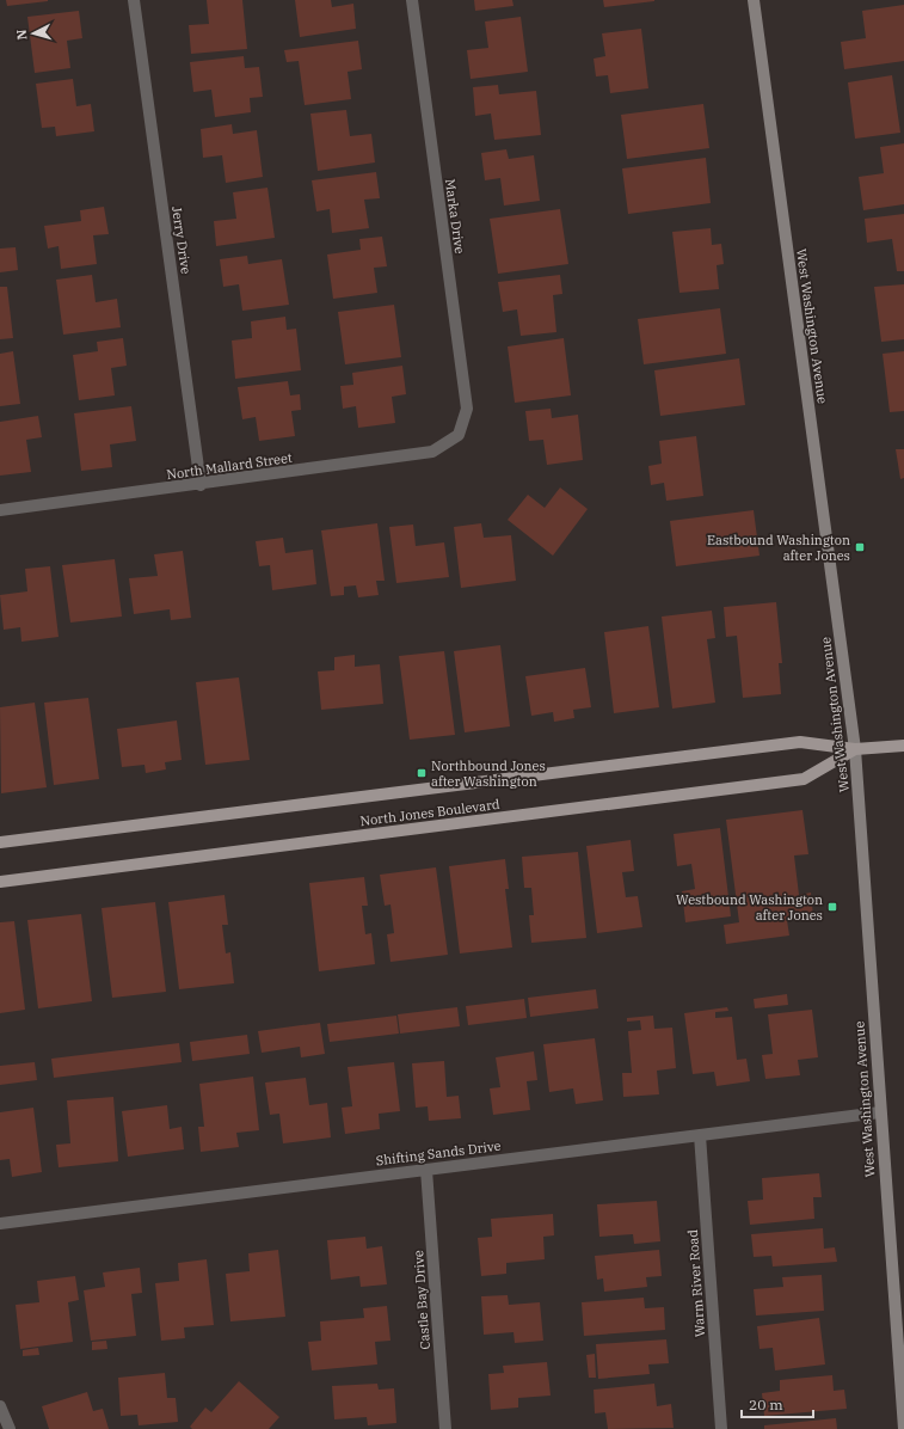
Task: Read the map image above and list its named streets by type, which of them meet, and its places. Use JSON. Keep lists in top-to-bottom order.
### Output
{
  "streets": {
    "main road": ["West Washington Avenue", "North Jones Boulevard"],
    "street": [
      "Marka Drive",
      "Jerry Drive",
      "North Mallard Street",
      "Shifting Sands Drive",
      "Warm River Road",
      "Castle Bay Drive"
    ]
  },
  "crossings": [
    ["Marka Drive", "North Mallard Street"],
    ["Jerry Drive", "North Mallard Street"],
    ["West Washington Avenue", "North Jones Boulevard"],
    ["West Washington Avenue", "Shifting Sands Drive"],
    ["Shifting Sands Drive", "Warm River Road"],
    ["Shifting Sands Drive", "Castle Bay Drive"]
  ],
  "places": {
    "transit": ["Eastbound Washington after Jones", "Northbound Jones after Washington", "Westbound Washington after Jones"]
  },
  "scale_bar": "20 m",
  "north": "left"
}
